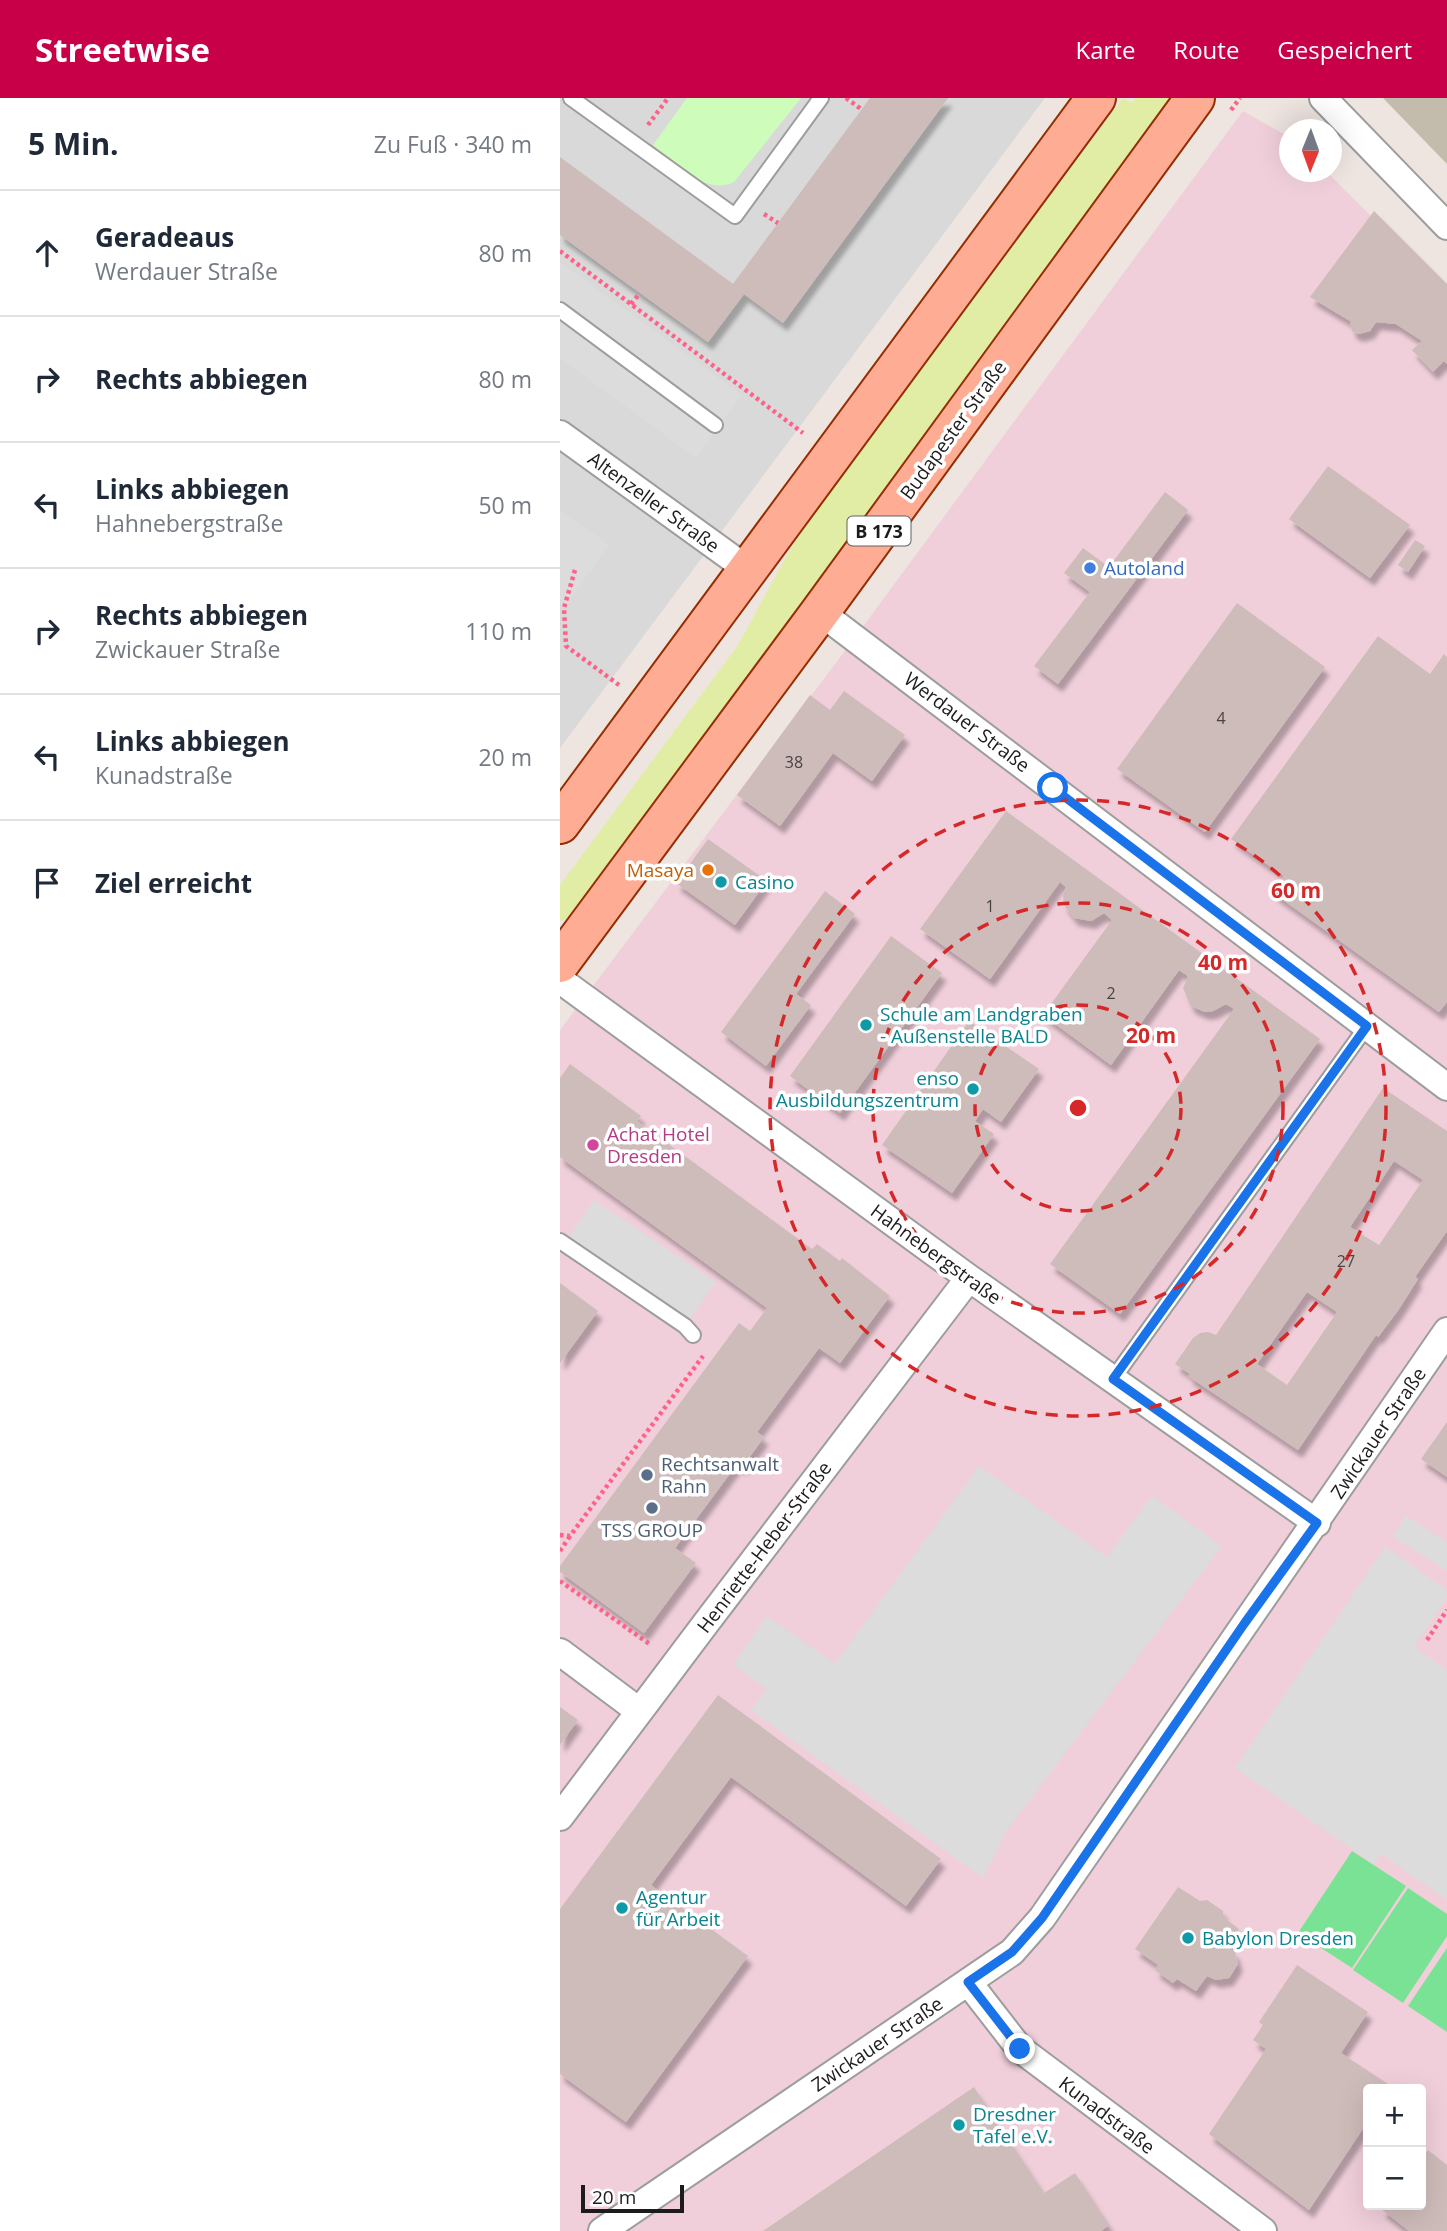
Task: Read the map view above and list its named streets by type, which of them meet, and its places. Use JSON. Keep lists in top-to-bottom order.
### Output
{
  "streets": {
    "main road": ["Budapester Straße", "B 173"],
    "street": [
      "Altenzeller Straße",
      "Werdauer Straße",
      "Hahnebergstraße",
      "Zwickauer Straße",
      "Henriette-Heber-Straße",
      "Kunadstraße"
    ]
  },
  "crossings": [
    ["Budapester Straße", "Werdauer Straße"],
    ["Hahnebergstraße", "Zwickauer Straße"],
    ["Hahnebergstraße", "Henriette-Heber-Straße"],
    ["Zwickauer Straße", "Kunadstraße"]
  ],
  "places": [
    "Autoland",
    "Masaya",
    "Casino",
    "Schule am Landgraben - Außenstelle BALD",
    "enso Ausbildungszentrum",
    "Achat Hotel Dresden",
    "Rechtsanwalt Rahn",
    "TSS GROUP",
    "Agentur für Arbeit",
    "Babylon Dresden",
    "Dresdner Tafel e.V."
  ],
  "house_numbers": [
    "4",
    "38",
    "1",
    "2",
    "27"
  ],
  "scale_bar": "20 m",
  "north": "bottom",
  "page": {
    "header": "Streetwise",
    "nav": ["Karte", "Route", "Gespeichert"],
    "heading": ["5 Min.", "Zu Fuß · 340 m"],
    "list": [
      ["Geradeaus", "Werdauer Straße", "80 m"],
      ["Rechts abbiegen", "80 m"],
      ["Links abbiegen", "Hahnebergstraße", "50 m"],
      ["Rechts abbiegen", "Zwickauer Straße", "110 m"],
      ["Links abbiegen", "Kunadstraße", "20 m"],
      "Ziel erreicht"
    ],
    "map_buttons": ["+", "−"],
    "scale": "20 m"
  },
  "rings": ["60 m", "40 m", "20 m"]
}
